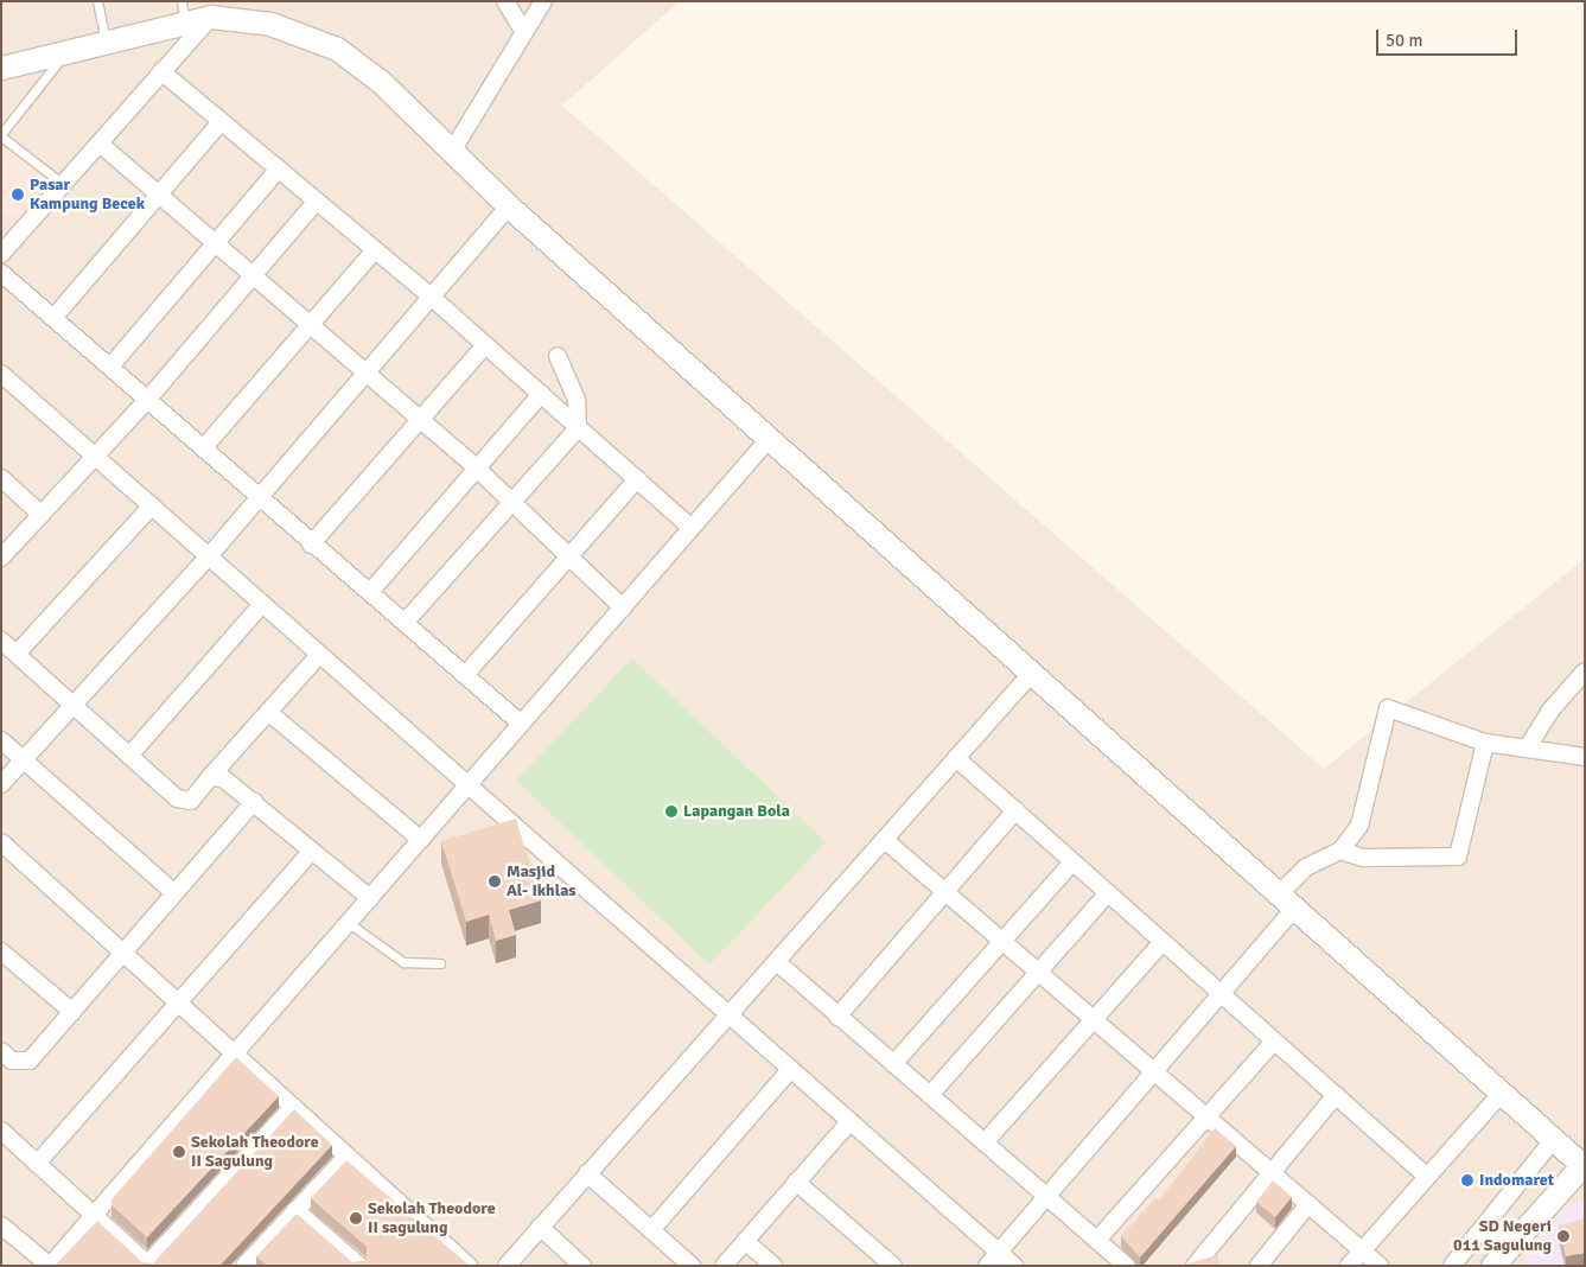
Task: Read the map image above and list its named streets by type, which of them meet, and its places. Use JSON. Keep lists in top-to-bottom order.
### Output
{
  "places": [
    "Pasar Kampung Becek",
    "Lapangan Bola",
    "Masjid Al- Ikhlas",
    "Sekolah Theodore II Sagulung",
    "Indomaret",
    "Sekolah Theodore II sagulung",
    "SD Negeri 011 Sagulung"
  ],
  "scale_bar": "50 m"
}
